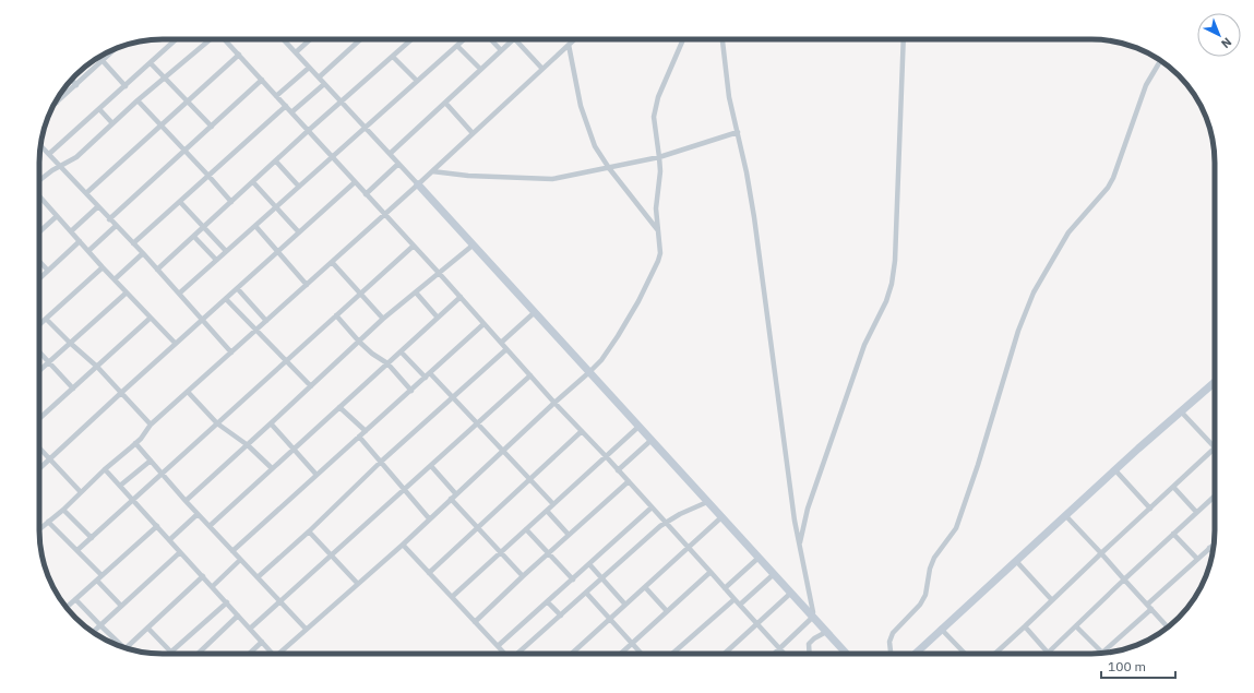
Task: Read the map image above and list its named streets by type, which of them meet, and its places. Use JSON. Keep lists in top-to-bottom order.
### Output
{
  "scale_bar": "100 m",
  "north": "bottom right"
}
